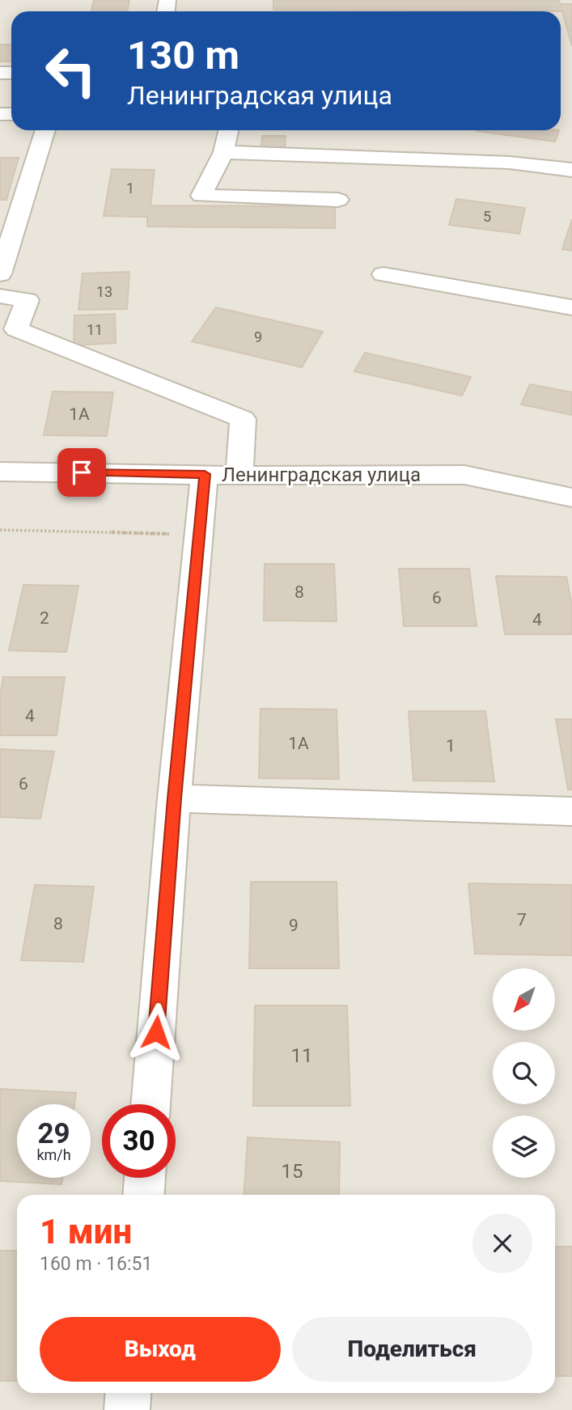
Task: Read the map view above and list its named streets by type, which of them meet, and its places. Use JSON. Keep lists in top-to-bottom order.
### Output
{
  "streets": {
    "street": ["Ленинградская улица"]
  },
  "house_numbers": [
    "1",
    "5",
    "13",
    "11",
    "9",
    "1А",
    "8",
    "6",
    "2",
    "4",
    "4",
    "1А",
    "1",
    "6",
    "7",
    "8",
    "9",
    "11",
    "15"
  ],
  "north": "bottom left",
  "page": {
    "turn": ["130 m", "Ленинградская улица"],
    "speed": "29 km/h",
    "limit": "30",
    "heading": ["1 мин", "160 m · 16:51"],
    "buttons": ["Выход", "Поделиться"]
  }
}
